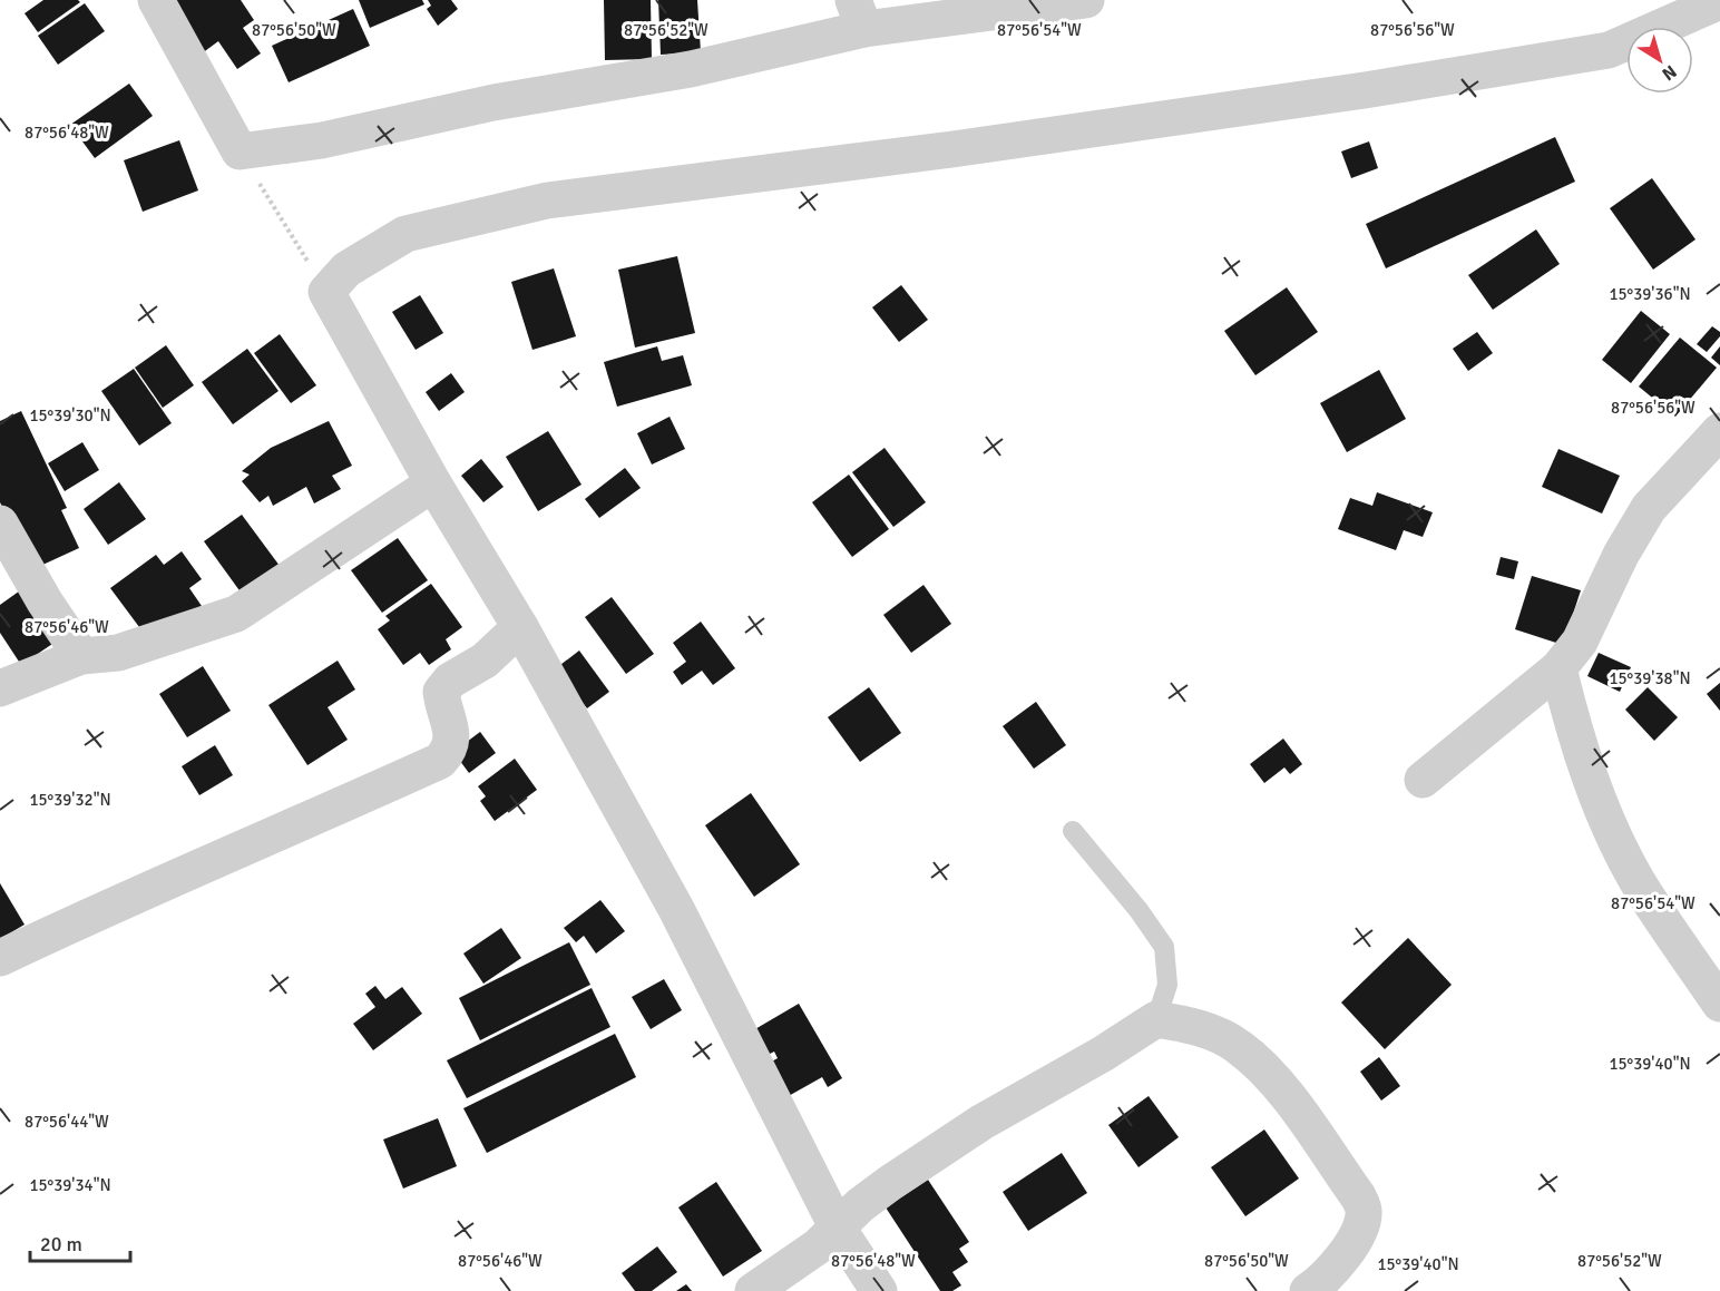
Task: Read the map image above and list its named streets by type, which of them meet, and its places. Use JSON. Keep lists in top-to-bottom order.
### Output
{
  "scale_bar": "20 m",
  "north": "bottom right",
  "coordinates": [
    "87°56'50\"W",
    "87°56'52\"W",
    "87°56'56\"W",
    "87°56'54\"W",
    "87°56'48\"W",
    "15°39'36\"N",
    "15°39'30\"N",
    "87°56'46\"W",
    "15°39'38\"N",
    "15°39'32\"N",
    "15°39'40\"N",
    "87°56'44\"W",
    "15°39'34\"N"
  ]
}
